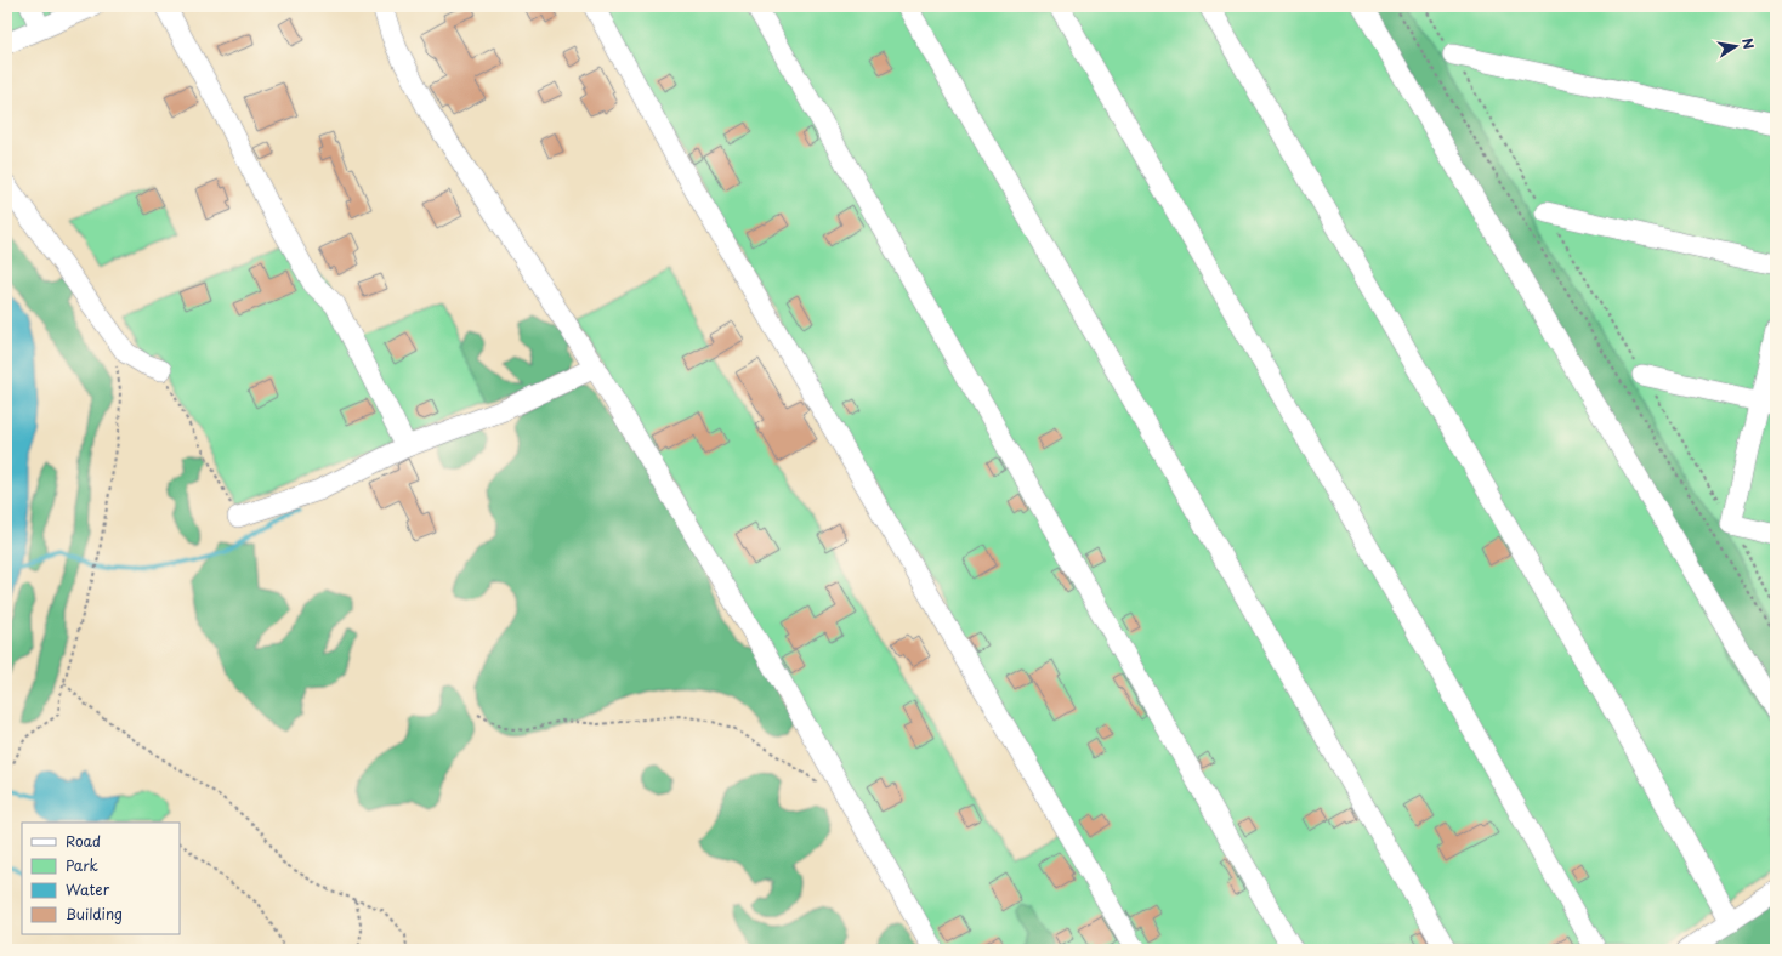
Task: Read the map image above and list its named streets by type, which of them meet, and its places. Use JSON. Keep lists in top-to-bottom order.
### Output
{
  "legend": [
    "Road",
    "Park",
    "Water",
    "Building"
  ],
  "north": "right"
}
